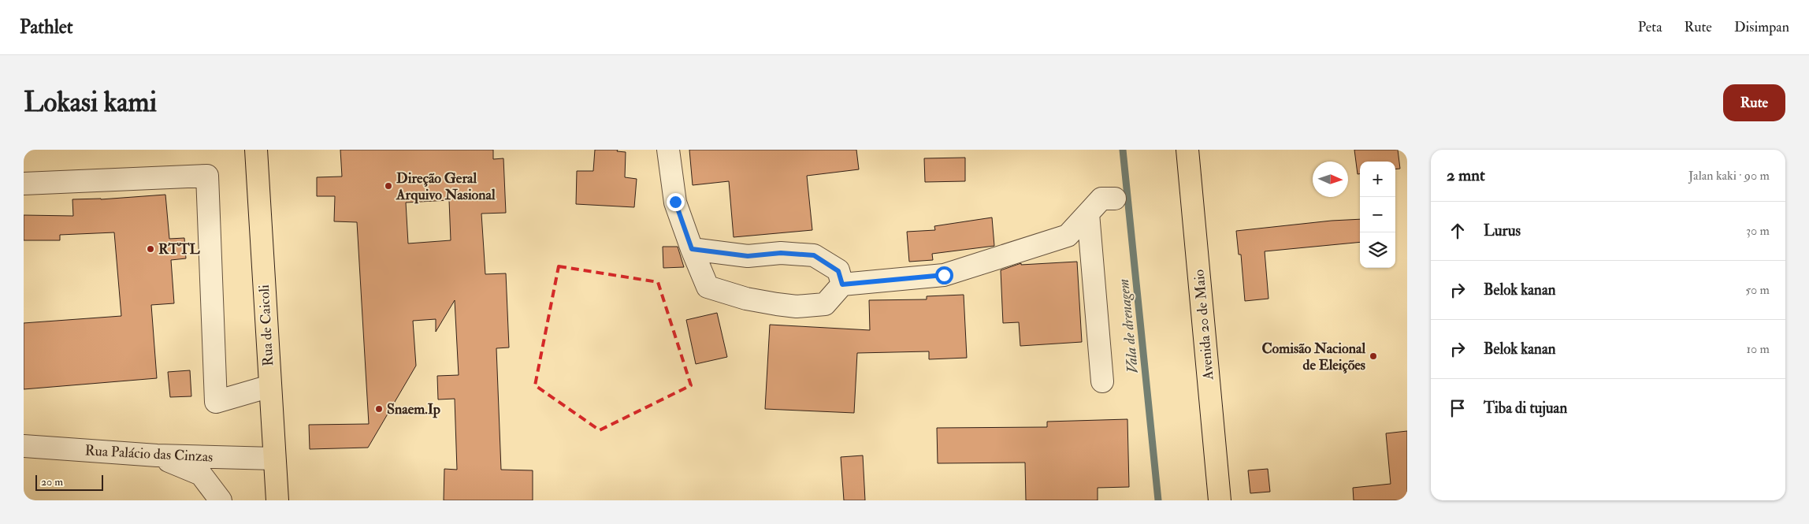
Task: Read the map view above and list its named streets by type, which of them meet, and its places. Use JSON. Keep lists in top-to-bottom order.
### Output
{
  "streets": {
    "main road": ["Avenida 20 de Maio", "Rua de Caicoli"],
    "street": ["Rua Palácio das Cinzas"]
  },
  "crossings": [
    ["Rua de Caicoli", "Rua Palácio das Cinzas"]
  ],
  "water": ["Vala de drenagem"],
  "places": [
    "Direção Geral Arquivo Nasional",
    "RTTL",
    "Comisão Nacional de Eleições",
    "Snaem.Ip"
  ],
  "scale_bar": "20 m",
  "north": "right",
  "page": {
    "header": "Pathlet",
    "nav": ["Peta", "Rute", "Disimpan"],
    "buttons": "Rute",
    "title": "Lokasi kami",
    "heading": ["2 mnt", "Jalan kaki · 90 m"],
    "map_buttons": ["+", "−"],
    "list": [
      ["Lurus", "30 m"],
      ["Belok kanan", "50 m"],
      ["Belok kanan", "10 m"],
      "Tiba di tujuan"
    ],
    "scale": "20 m"
  }
}
